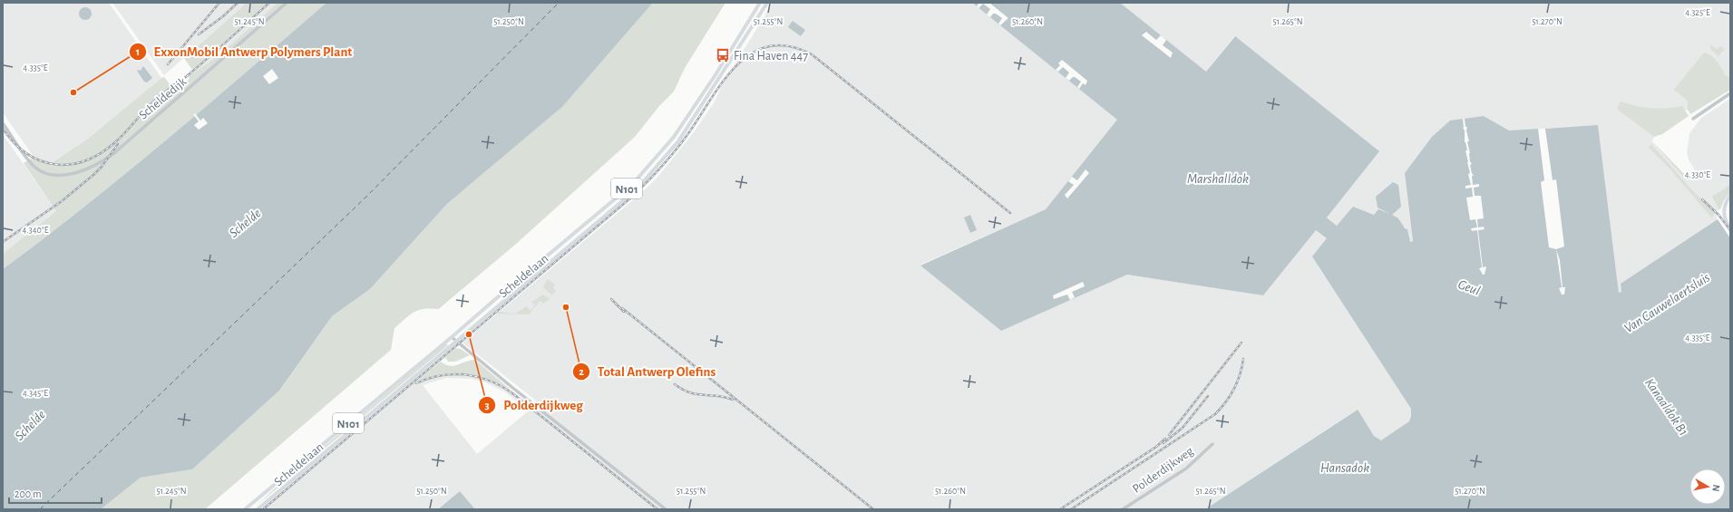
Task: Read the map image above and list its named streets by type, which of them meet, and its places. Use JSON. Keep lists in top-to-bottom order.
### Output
{
  "streets": {
    "main road": ["N101", "Scheldelaan"],
    "street": ["Scheldedijk", "Polderdijkweg"]
  },
  "water": [
    "Marshalldok",
    "Schelde",
    "Geul",
    "Van Cauwelaertsluis",
    "Kanaaldok B1",
    "Hansadok"
  ],
  "places": {
    "bus stop": ["Fina Haven 447"],
    "other": ["ExxonMobil Antwerp Polymers Plant", "Total Antwerp Olefins", "Polderdijkweg"]
  },
  "scale_bar": "200 m",
  "north": "right",
  "coordinates": [
    "4.325°E",
    "51.245°N",
    "51.250°N",
    "51.255°N",
    "51.260°N",
    "51.265°N",
    "51.270°N",
    "4.335°E",
    "4.330°E",
    "4.340°E",
    "4.345°E"
  ]
}
